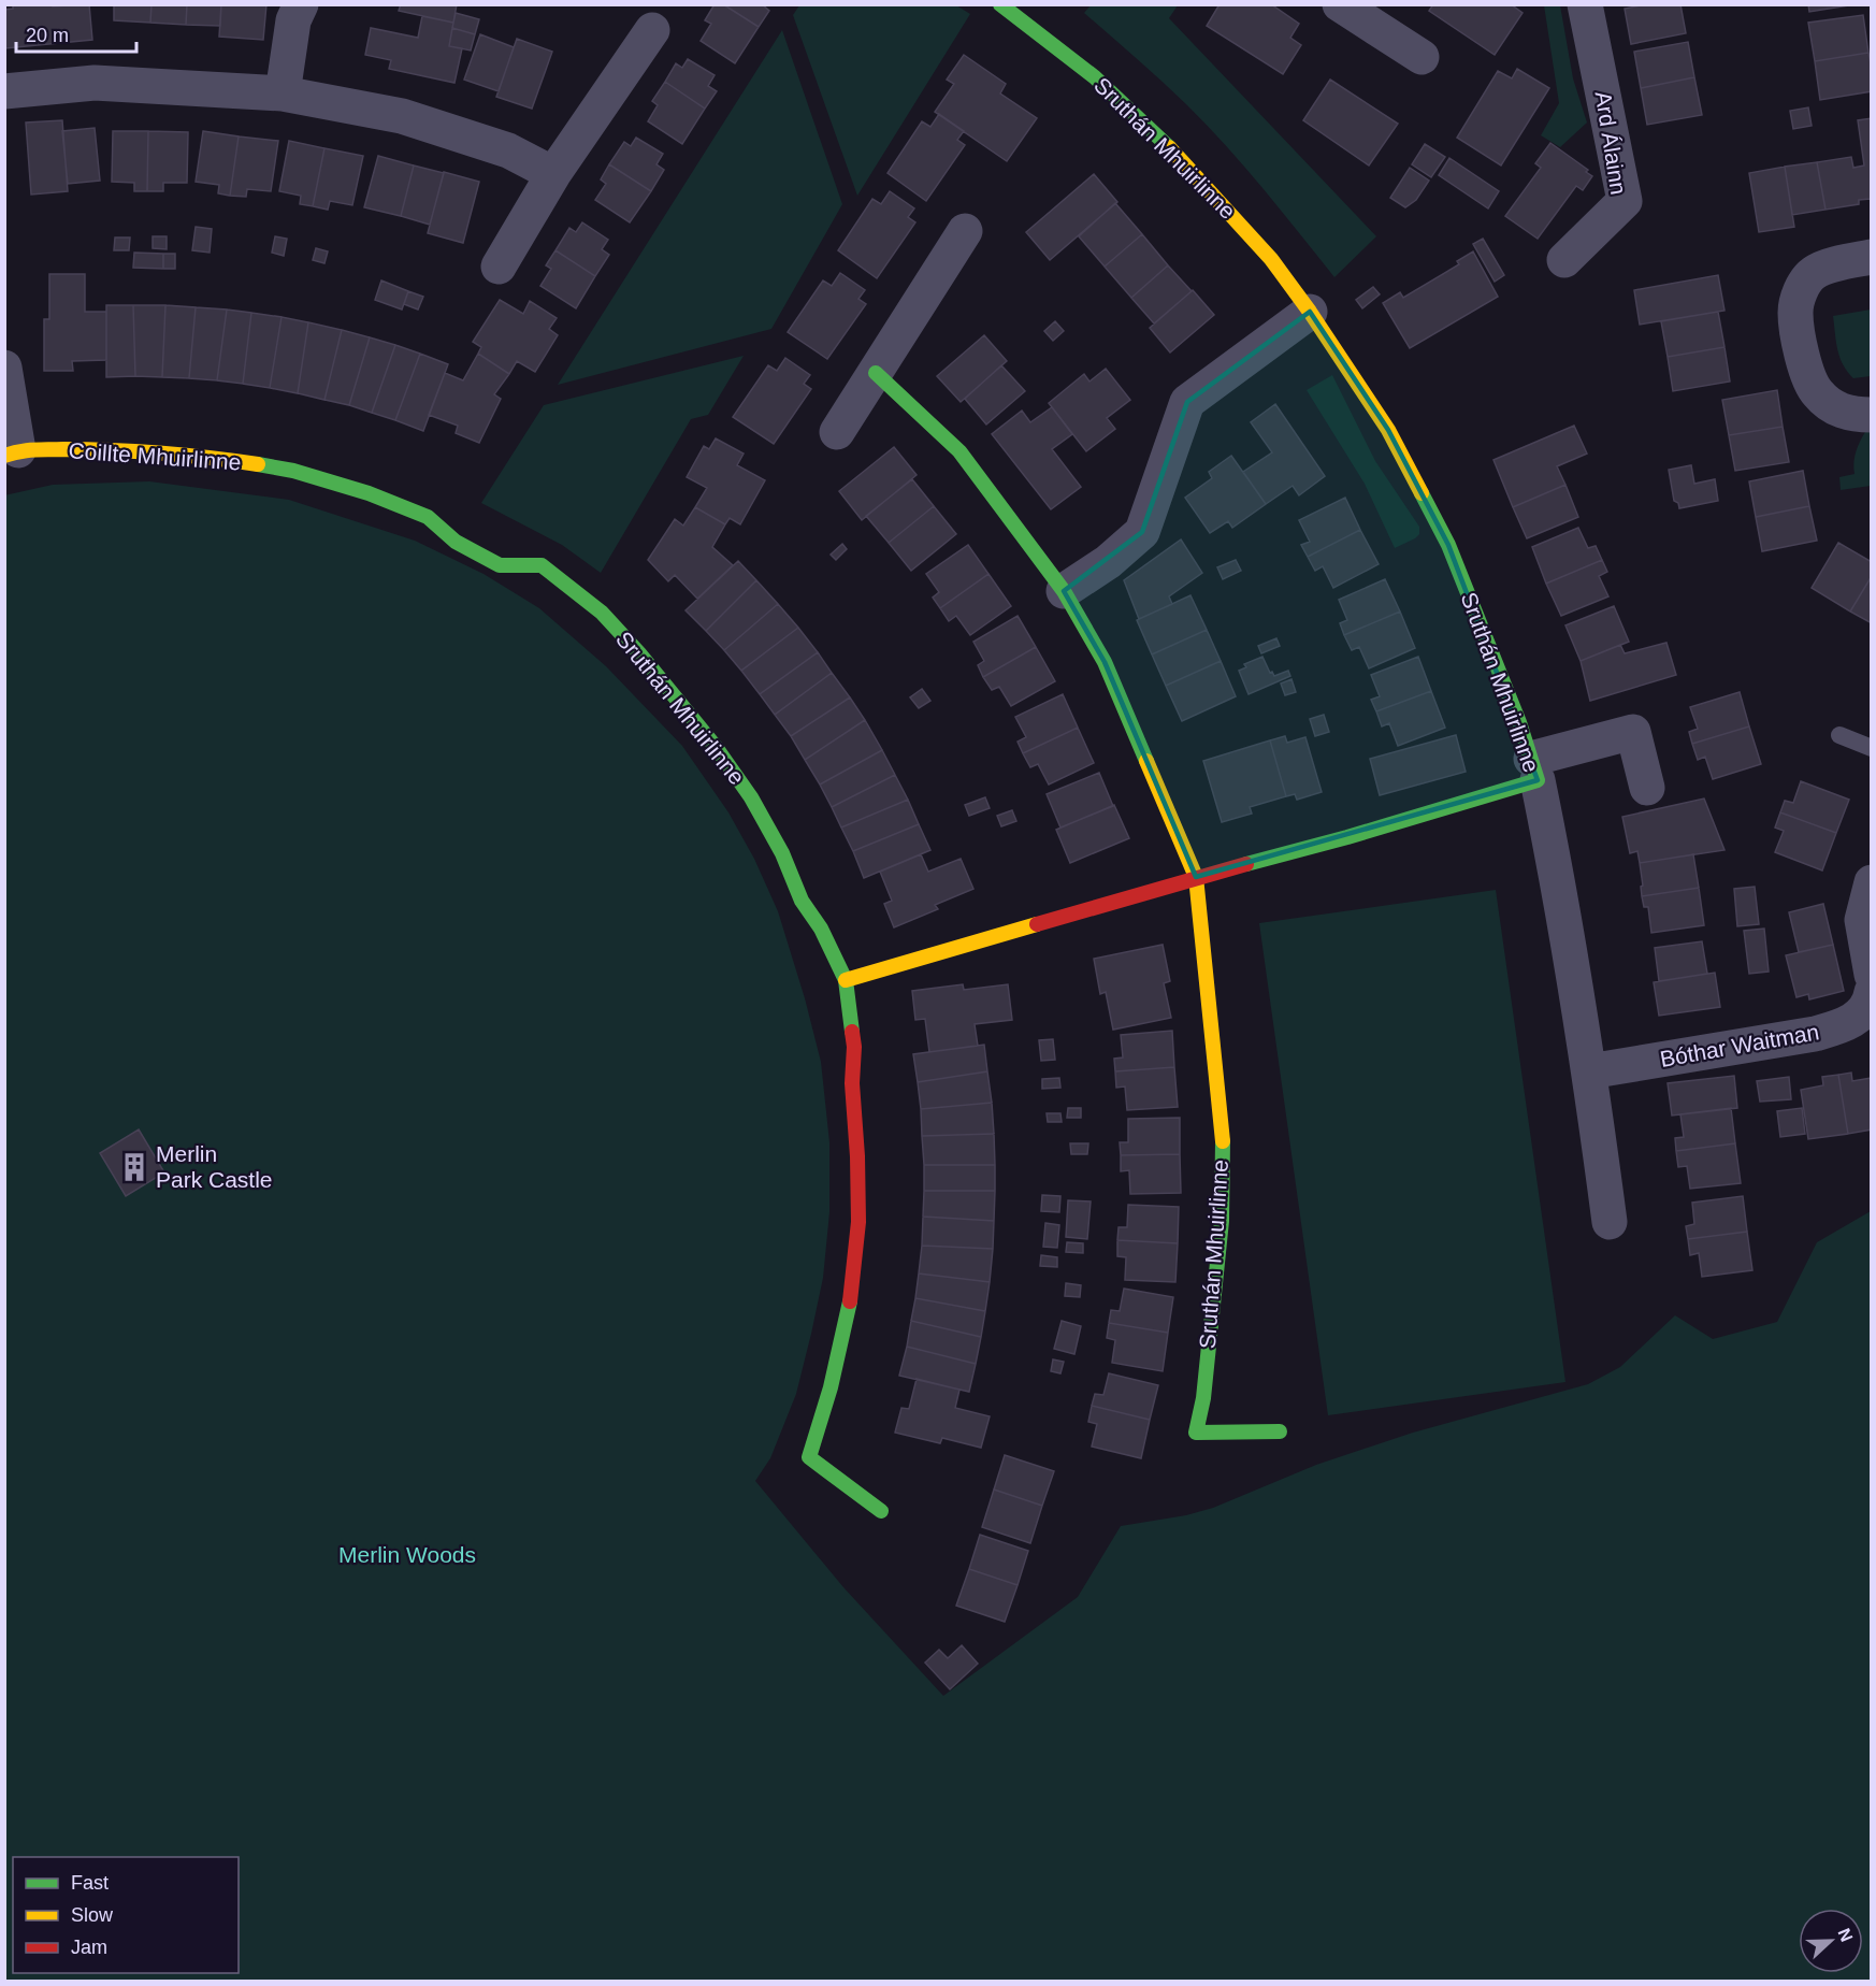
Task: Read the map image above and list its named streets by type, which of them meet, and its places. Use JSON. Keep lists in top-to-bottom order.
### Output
{
  "streets": {
    "street": [
      "Ard Álainn",
      "Sruthán Mhuirlinne",
      "Coillte Mhuirlinne",
      "Bóthar Waitman"
    ]
  },
  "crossings": [
    ["Sruthán Mhuirlinne", "Coillte Mhuirlinne"]
  ],
  "parks": ["Merlin Woods"],
  "places": {
    "building": ["Merlin Park Castle"]
  },
  "legend": ["Fast", "Slow", "Jam"],
  "scale_bar": "20 m",
  "north": "right"
}
